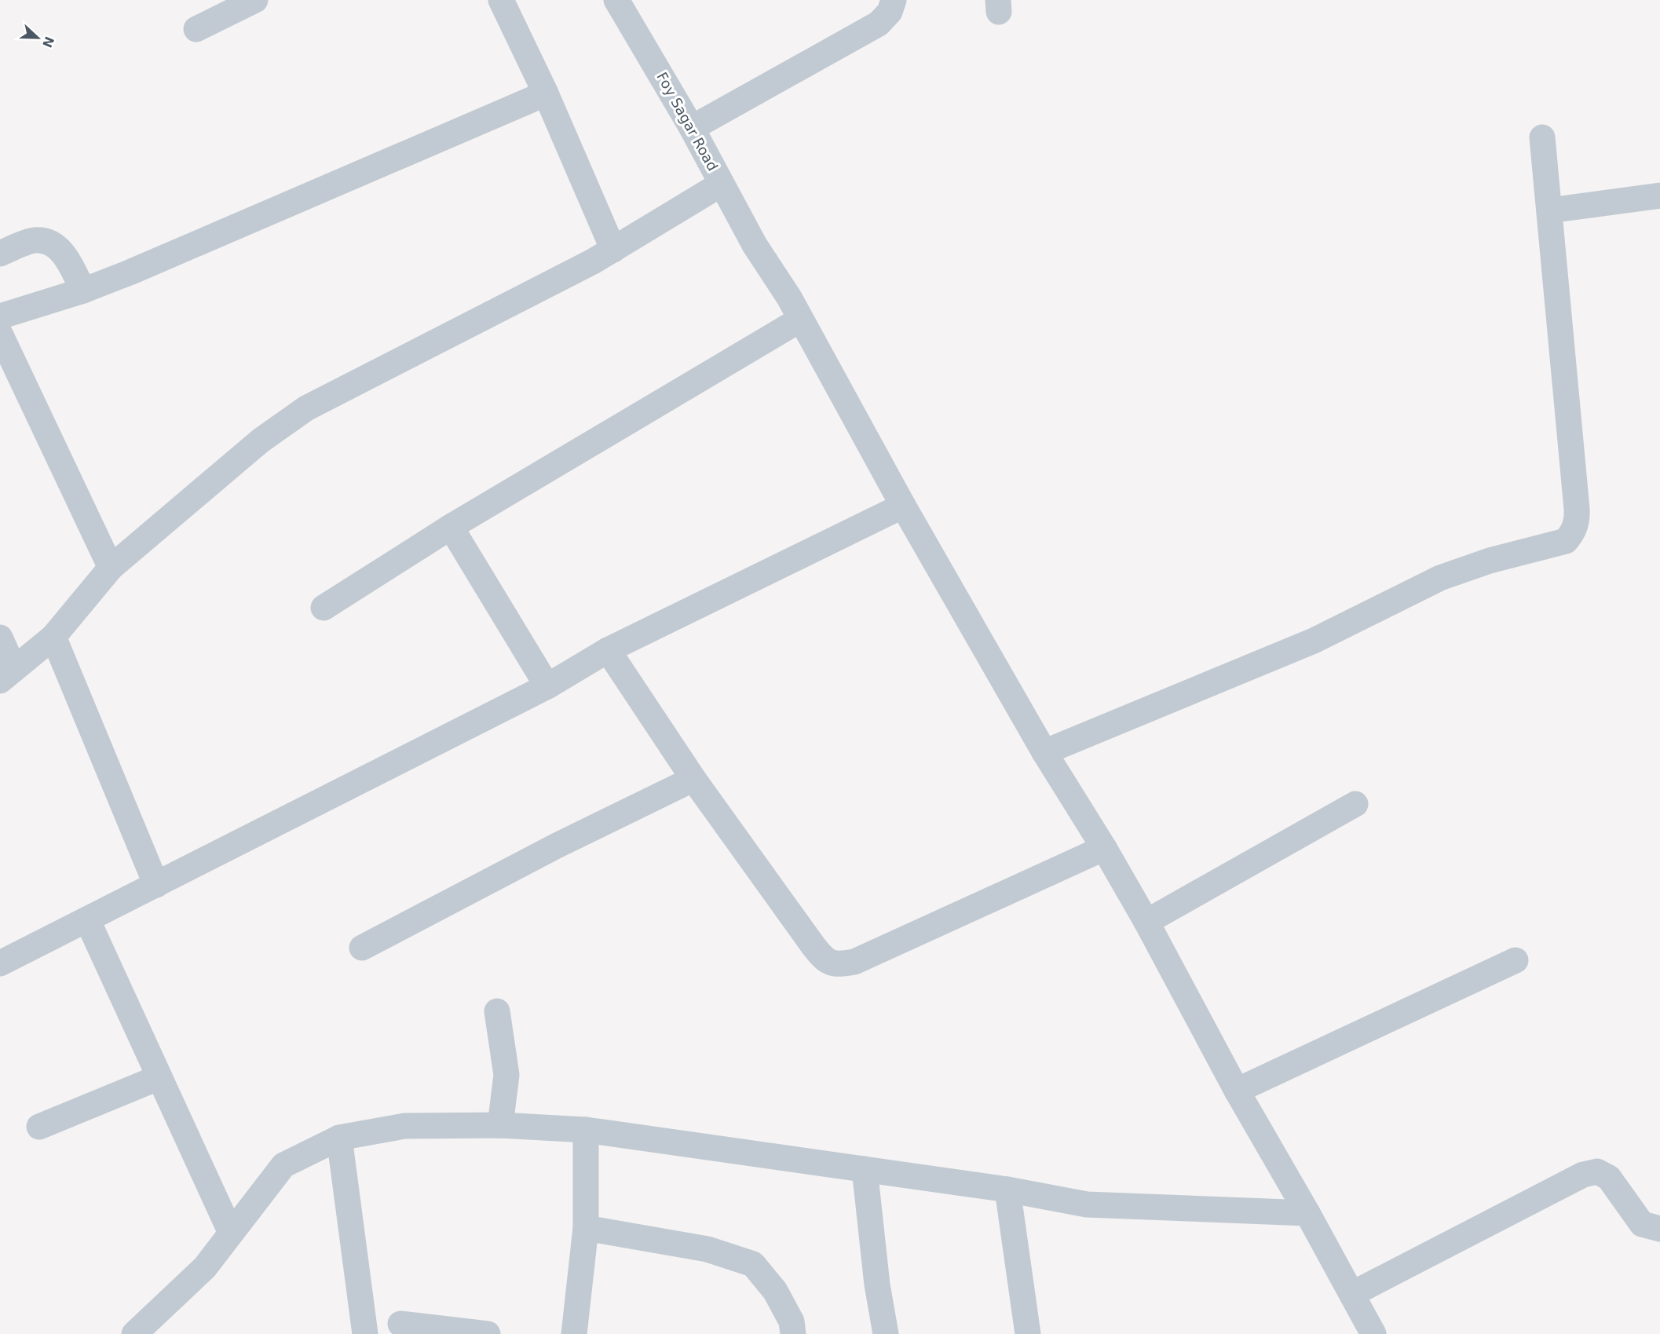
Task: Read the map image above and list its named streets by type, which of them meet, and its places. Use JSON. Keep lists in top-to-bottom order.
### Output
{
  "streets": {
    "street": ["Foy Sagar Road"]
  },
  "north": "right"
}
